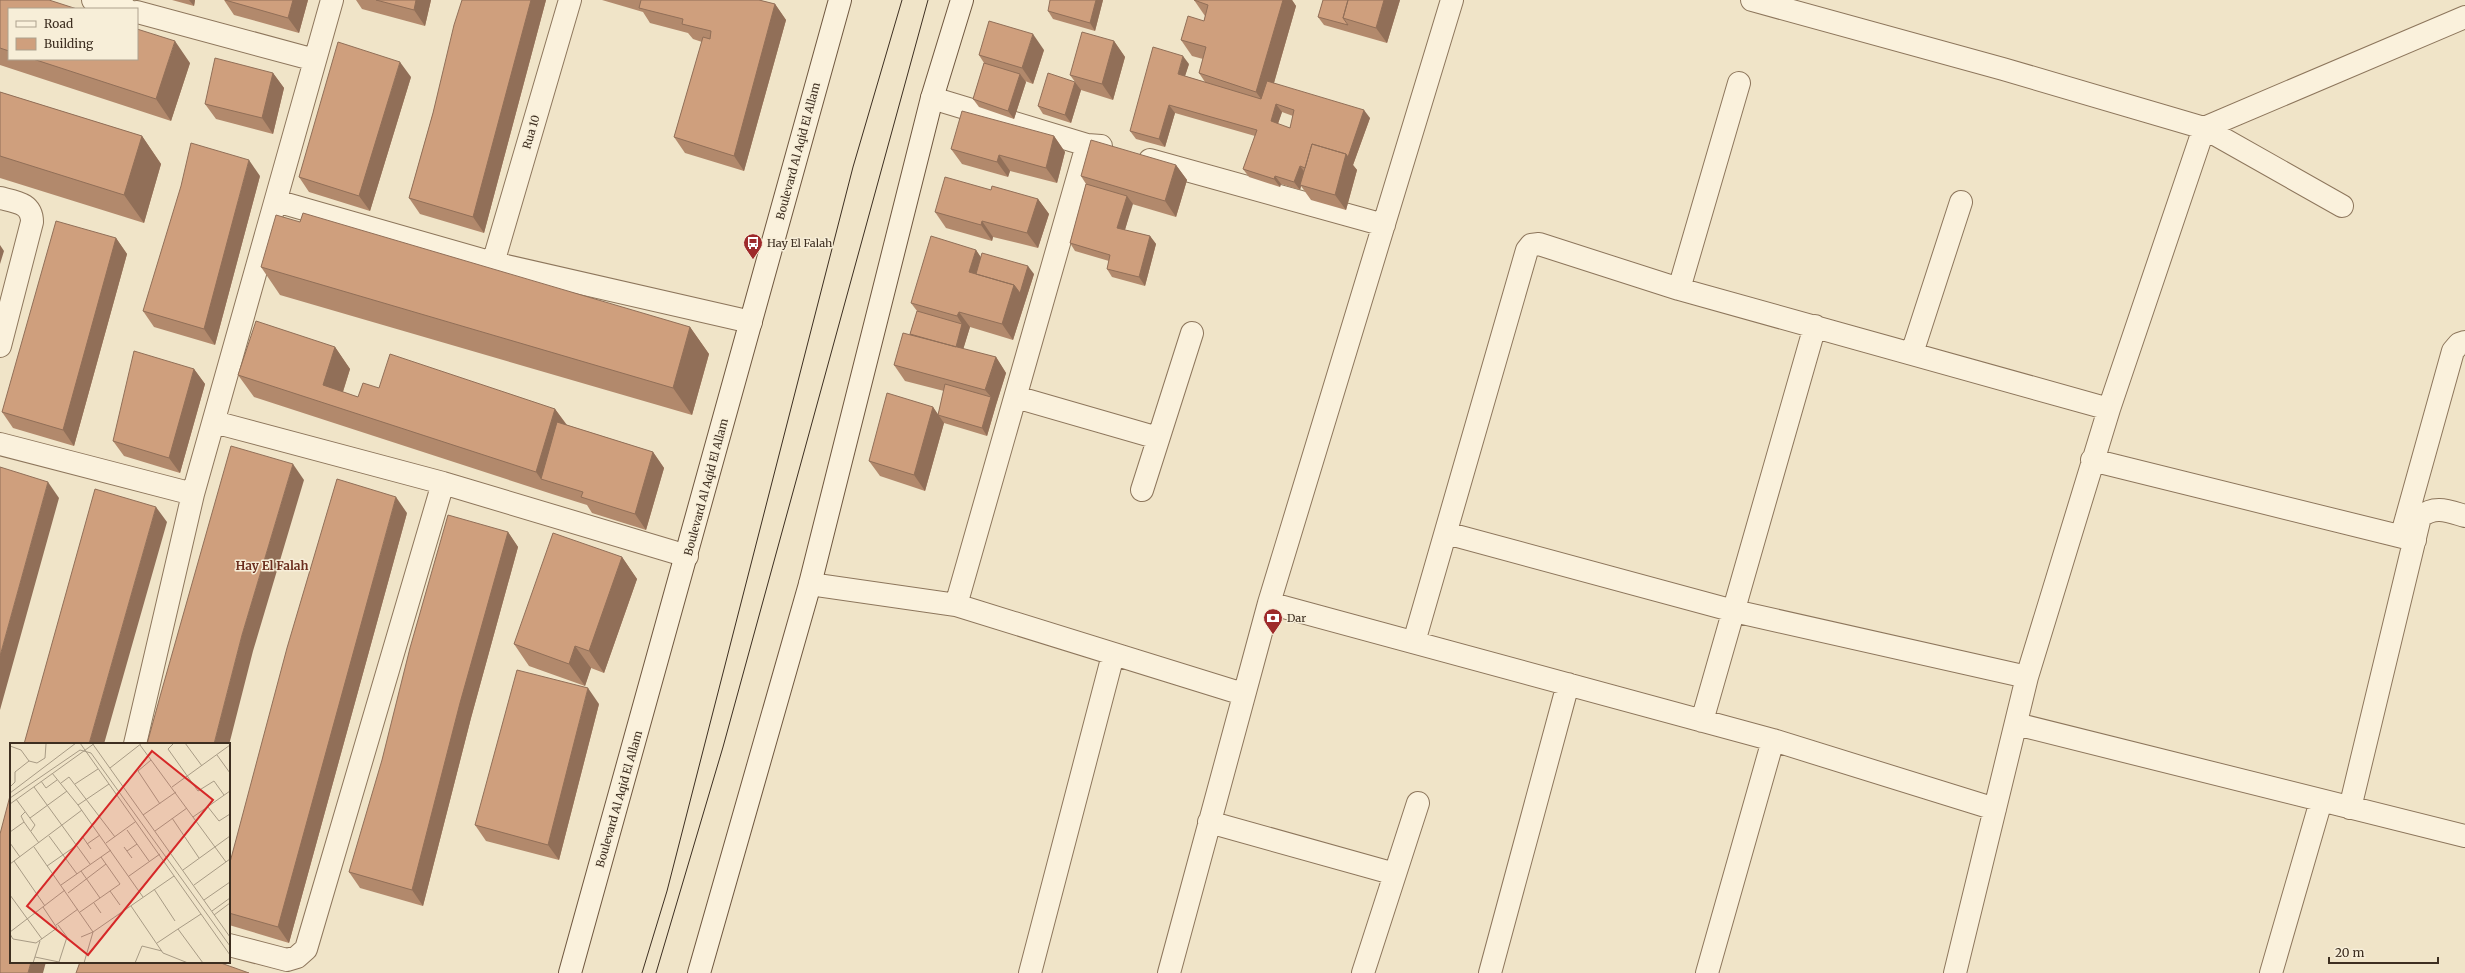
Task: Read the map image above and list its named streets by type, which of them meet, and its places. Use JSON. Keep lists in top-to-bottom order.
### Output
{
  "streets": {
    "street": ["Rua 10", "Boulevard Al Aqid El Allam"]
  },
  "districts": ["Hay El Falah"],
  "places": {
    "bus stop": ["Hay El Falah"],
    "bank": ["Dar"]
  },
  "legend": ["Road", "Building"],
  "scale_bar": "20 m"
}
